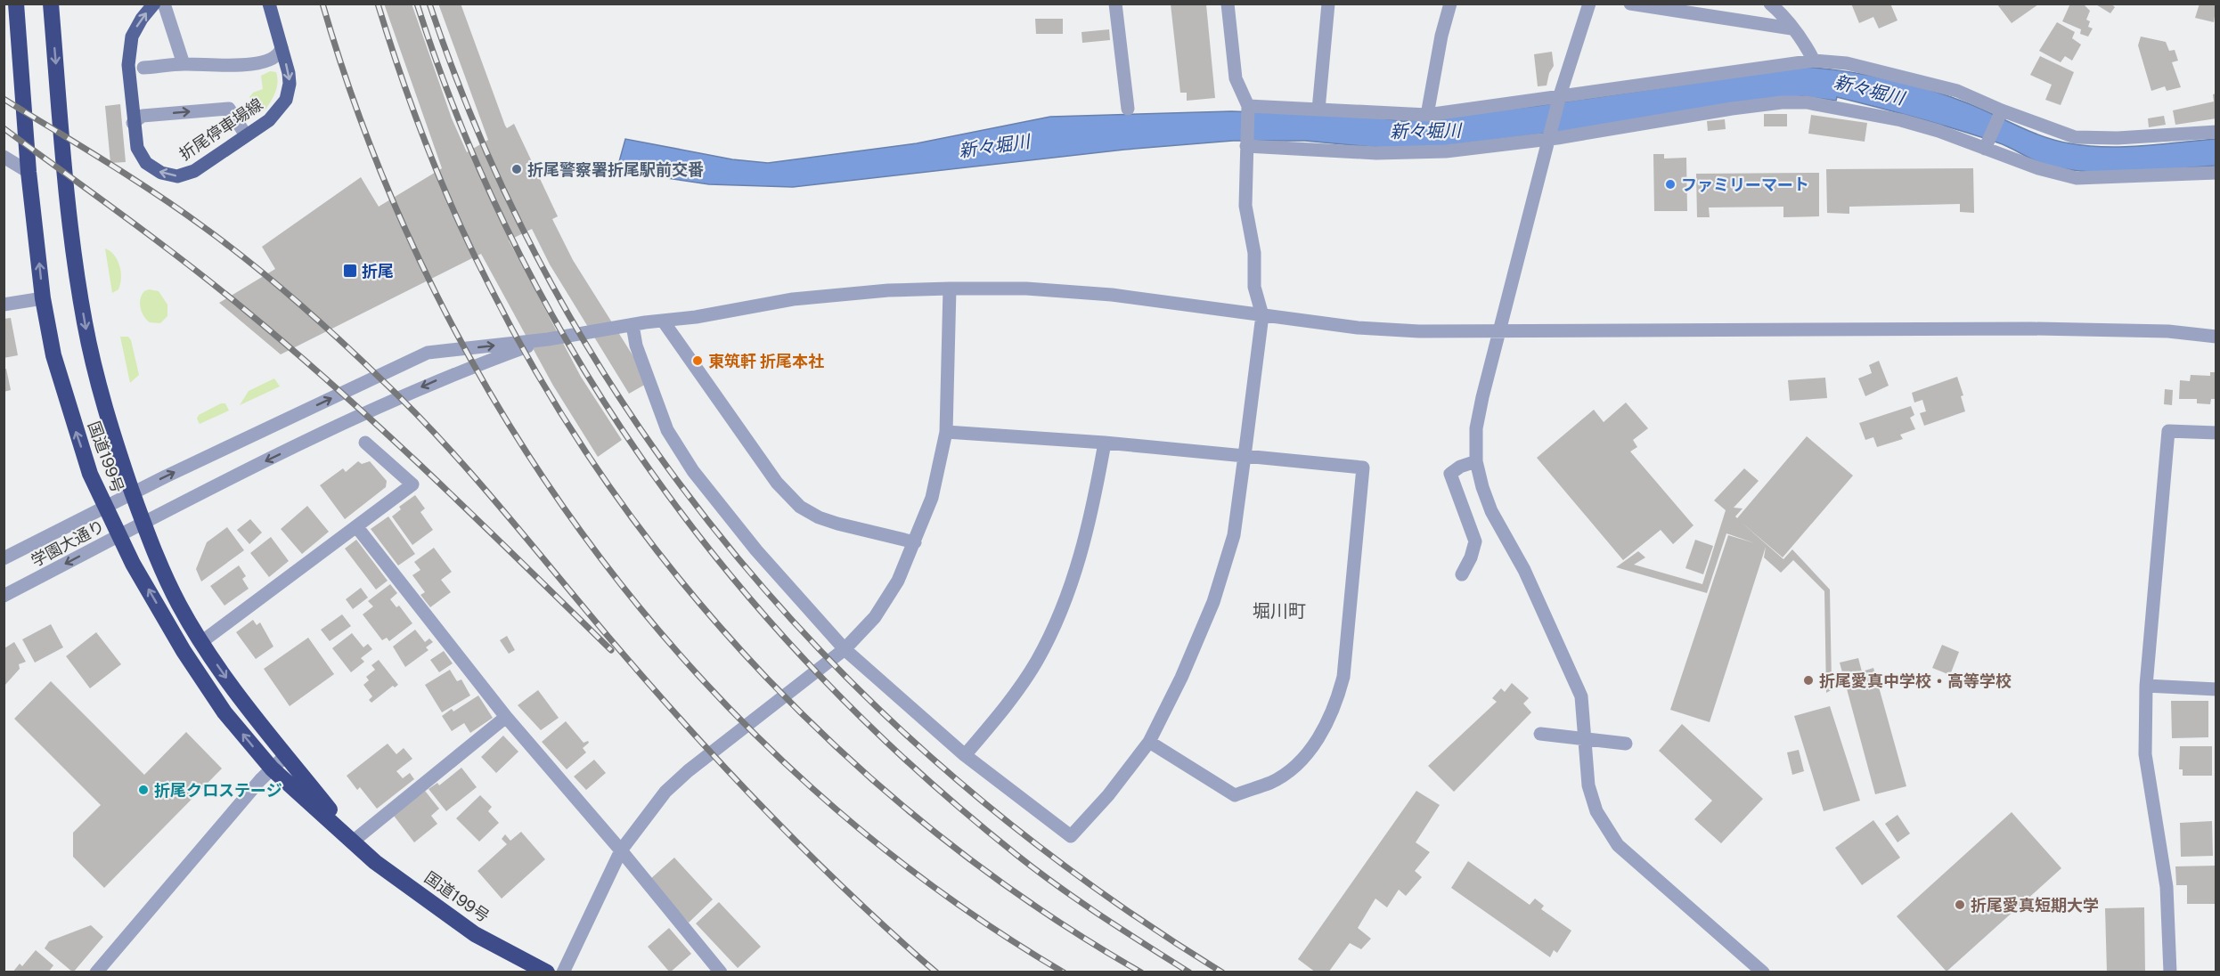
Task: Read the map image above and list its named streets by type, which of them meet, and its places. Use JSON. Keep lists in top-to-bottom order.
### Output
{
  "streets": {
    "highway": ["国道199号"],
    "main road": ["折尾停車場線"],
    "street": ["学園大通り"]
  },
  "crossings": [
    ["国道199号", "学園大通り"]
  ],
  "districts": ["堀川町"],
  "water": ["新々堀川"],
  "places": {
    "other": [
      "折尾警察署折尾駅前交番",
      "ファミリーマート",
      "東筑軒 折尾本社",
      "折尾愛真中学校・高等学校",
      "折尾クロステージ",
      "折尾愛真短期大学"
    ],
    "transit": ["折尾"]
  }
}
